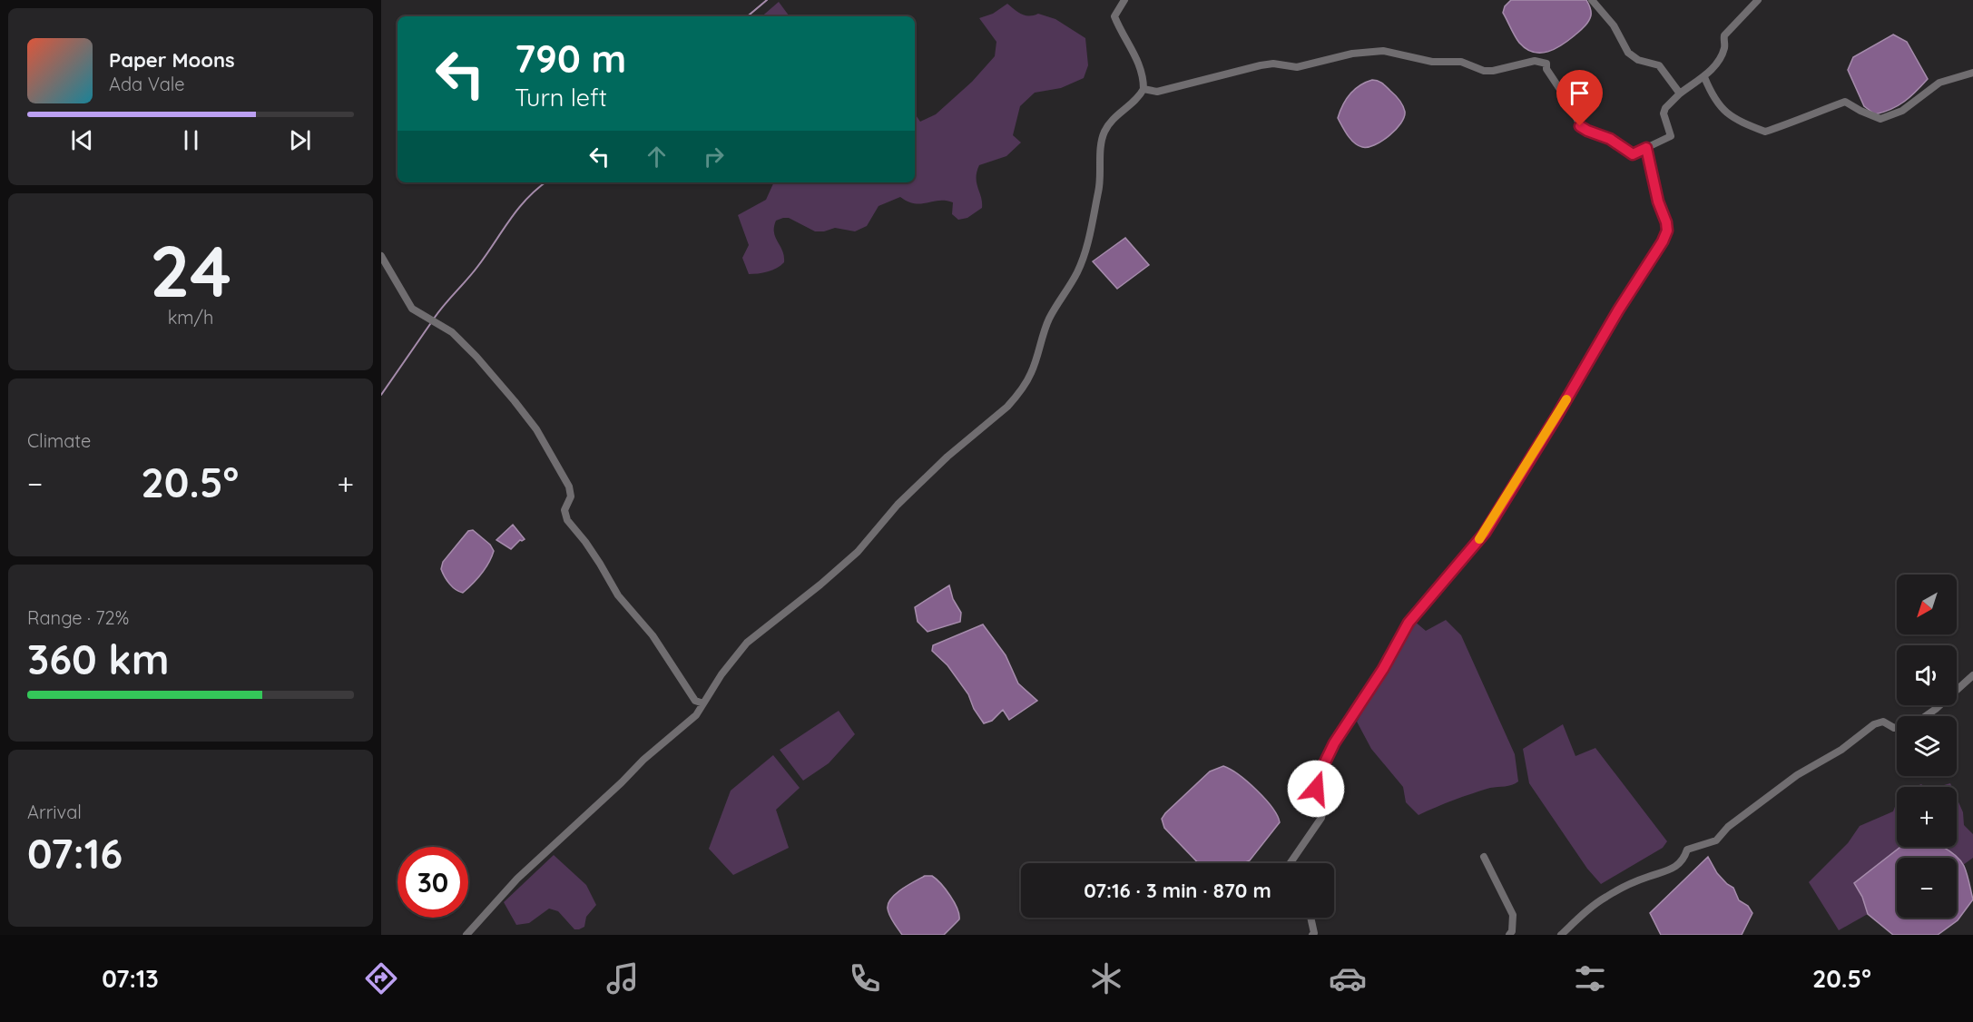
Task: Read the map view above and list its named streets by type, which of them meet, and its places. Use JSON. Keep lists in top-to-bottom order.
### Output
{
  "north": "bottom left",
  "page": {
    "turn": ["790 m", "Turn left"],
    "song": ["Paper Moons", "Ada Vale"],
    "tile": [
      ["24", "km/h"],
      "Climate",
      ["Range · 72%", "360 km"],
      ["Arrival", "07:16"]
    ],
    "heat": ["−", "20.5°", "+"],
    "map_buttons": ["+", "−"],
    "limit": "30",
    "trip": "07:16 · 3 min · 870 m",
    "tabs": ["07:13", "20.5°"]
  }
}
